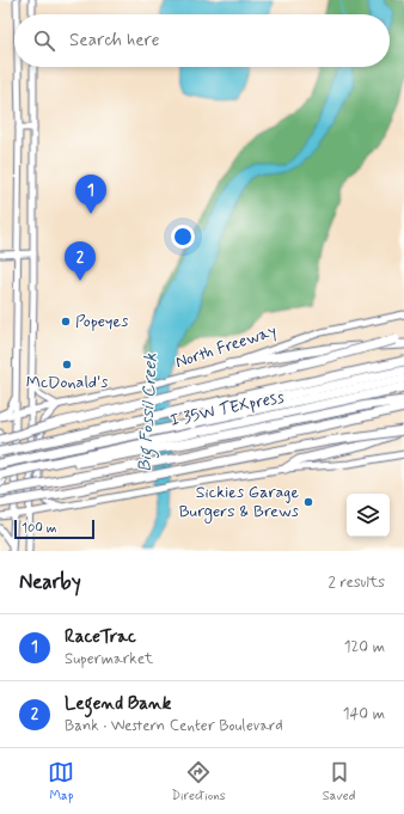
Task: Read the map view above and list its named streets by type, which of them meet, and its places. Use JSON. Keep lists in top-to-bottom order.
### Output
{
  "streets": {
    "highway": ["I 35W TEXpress"],
    "main road": ["North Freeway"]
  },
  "water": ["Big Fossil Creek"],
  "places": ["Popeyes", "McDonald's", "Sickies Garage Burgers & Brews"],
  "scale_bar": "100 m",
  "page": {
    "search": "Search here",
    "pins": ["1", "2"],
    "scale": "100 m",
    "heading": ["Nearby", "2 results"],
    "list": [
      {
        "mark": "1",
        "name": "RaceTrac",
        "note": "Supermarket",
        "value": "120 m"
      },
      {
        "mark": "2",
        "name": "Legend Bank",
        "note": "Bank · Western Center Boulevard",
        "value": "140 m"
      }
    ],
    "nav": ["Map", "Directions", "Saved"]
  }
}
